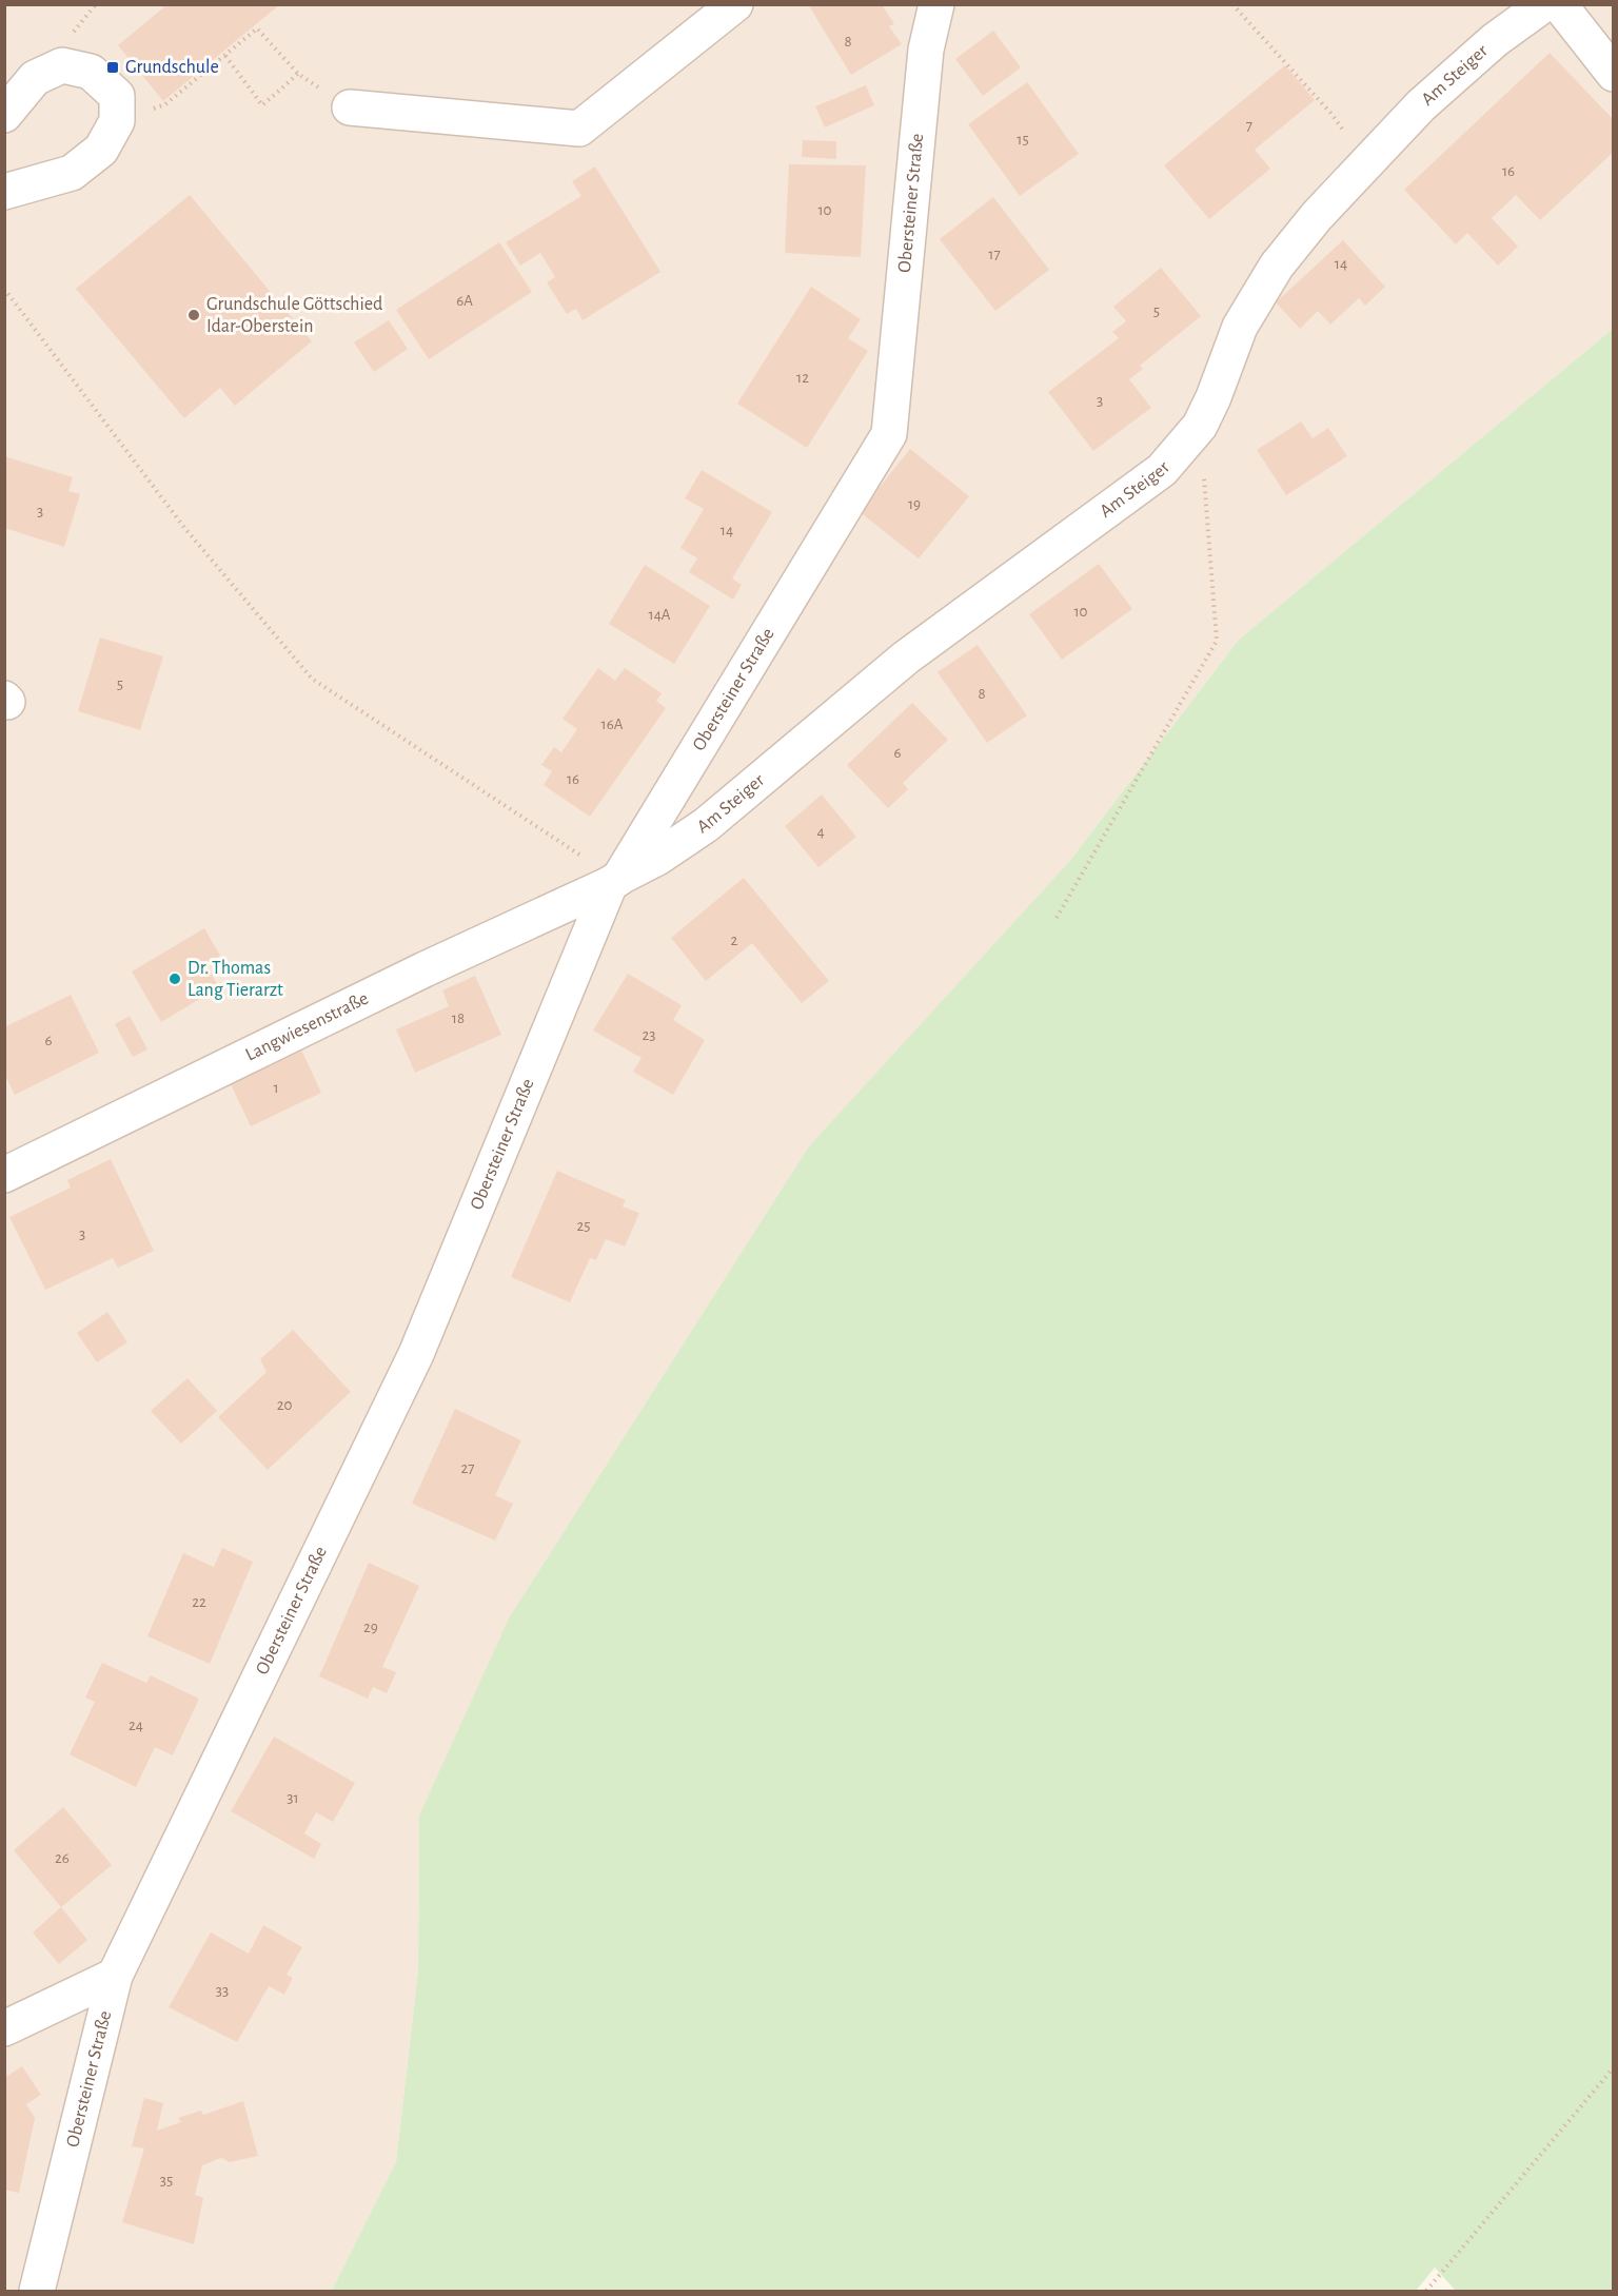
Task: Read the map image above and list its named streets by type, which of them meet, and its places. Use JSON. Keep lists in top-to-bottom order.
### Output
{
  "streets": {
    "street": ["Am Steiger", "Obersteiner Straße", "Langwiesenstraße"]
  },
  "crossings": [
    ["Am Steiger", "Obersteiner Straße"],
    ["Am Steiger", "Langwiesenstraße"],
    ["Obersteiner Straße", "Langwiesenstraße"]
  ],
  "places": {
    "transit": ["Grundschule"],
    "other": ["Grundschule Göttschied Idar-Oberstein", "Dr. Thomas Lang Tierarzt"]
  },
  "house_numbers": [
    "8",
    "7",
    "15",
    "16",
    "10",
    "17",
    "14",
    "6A",
    "5",
    "12",
    "3",
    "19",
    "3",
    "14",
    "10",
    "14A",
    "5",
    "8",
    "16A",
    "6",
    "16",
    "4",
    "2",
    "18",
    "23",
    "6",
    "1",
    "25",
    "3",
    "20",
    "27",
    "22",
    "29",
    "24",
    "31",
    "26",
    "33",
    "35"
  ]
}
